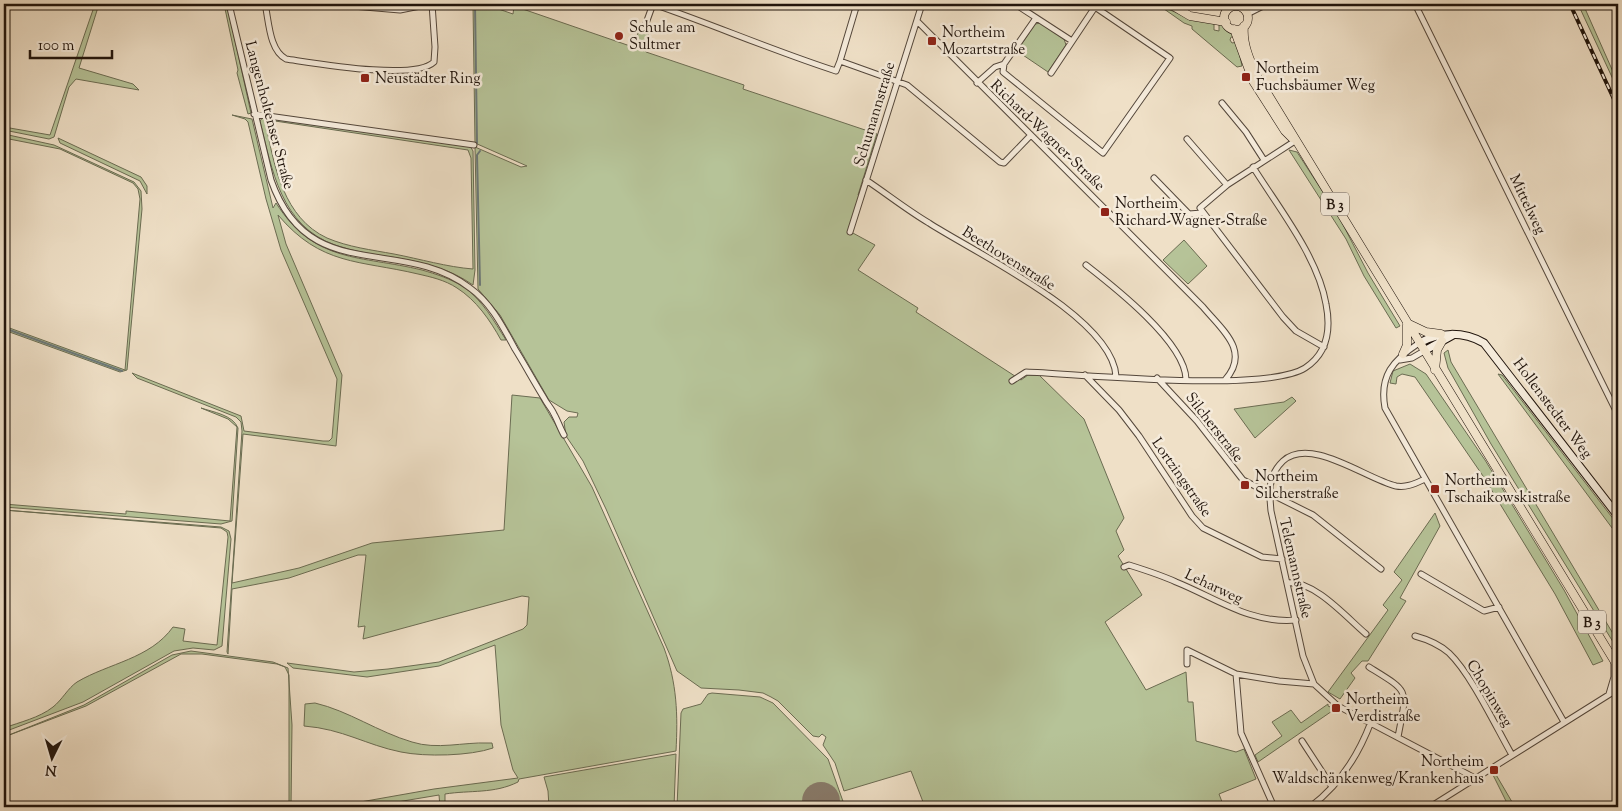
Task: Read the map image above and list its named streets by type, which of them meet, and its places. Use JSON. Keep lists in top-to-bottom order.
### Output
{
  "streets": {
    "main road": ["B 3", "Hollenstedter Weg"],
    "street": [
      "Schumannstraße",
      "Langenholtenser Straße",
      "Richard-Wagner-Straße",
      "Mittelweg",
      "Beethovenstraße",
      "Silcherstraße",
      "Lortzingstraße",
      "Telemannstraße",
      "Leharweg",
      "Chopinweg"
    ]
  },
  "crossings": [
    ["Schumannstraße", "Richard-Wagner-Straße"],
    ["Schumannstraße", "Beethovenstraße"],
    ["Silcherstraße", "Telemannstraße"],
    ["Lortzingstraße", "Telemannstraße"],
    ["Telemannstraße", "Leharweg"]
  ],
  "places": {
    "other": ["Schule am Sultmer"],
    "transit": [
      "Northeim Mozartstraße",
      "Northeim Fuchsbäumer Weg",
      "Neustädter Ring",
      "Northeim Richard-Wagner-Straße",
      "Northeim Silcherstraße",
      "Northeim Tschaikowskistraße",
      "Northeim Verdistraße",
      "Northeim Waldschänkenweg/Krankenhaus"
    ]
  },
  "scale_bar": "100 m",
  "north": "bottom"
}
